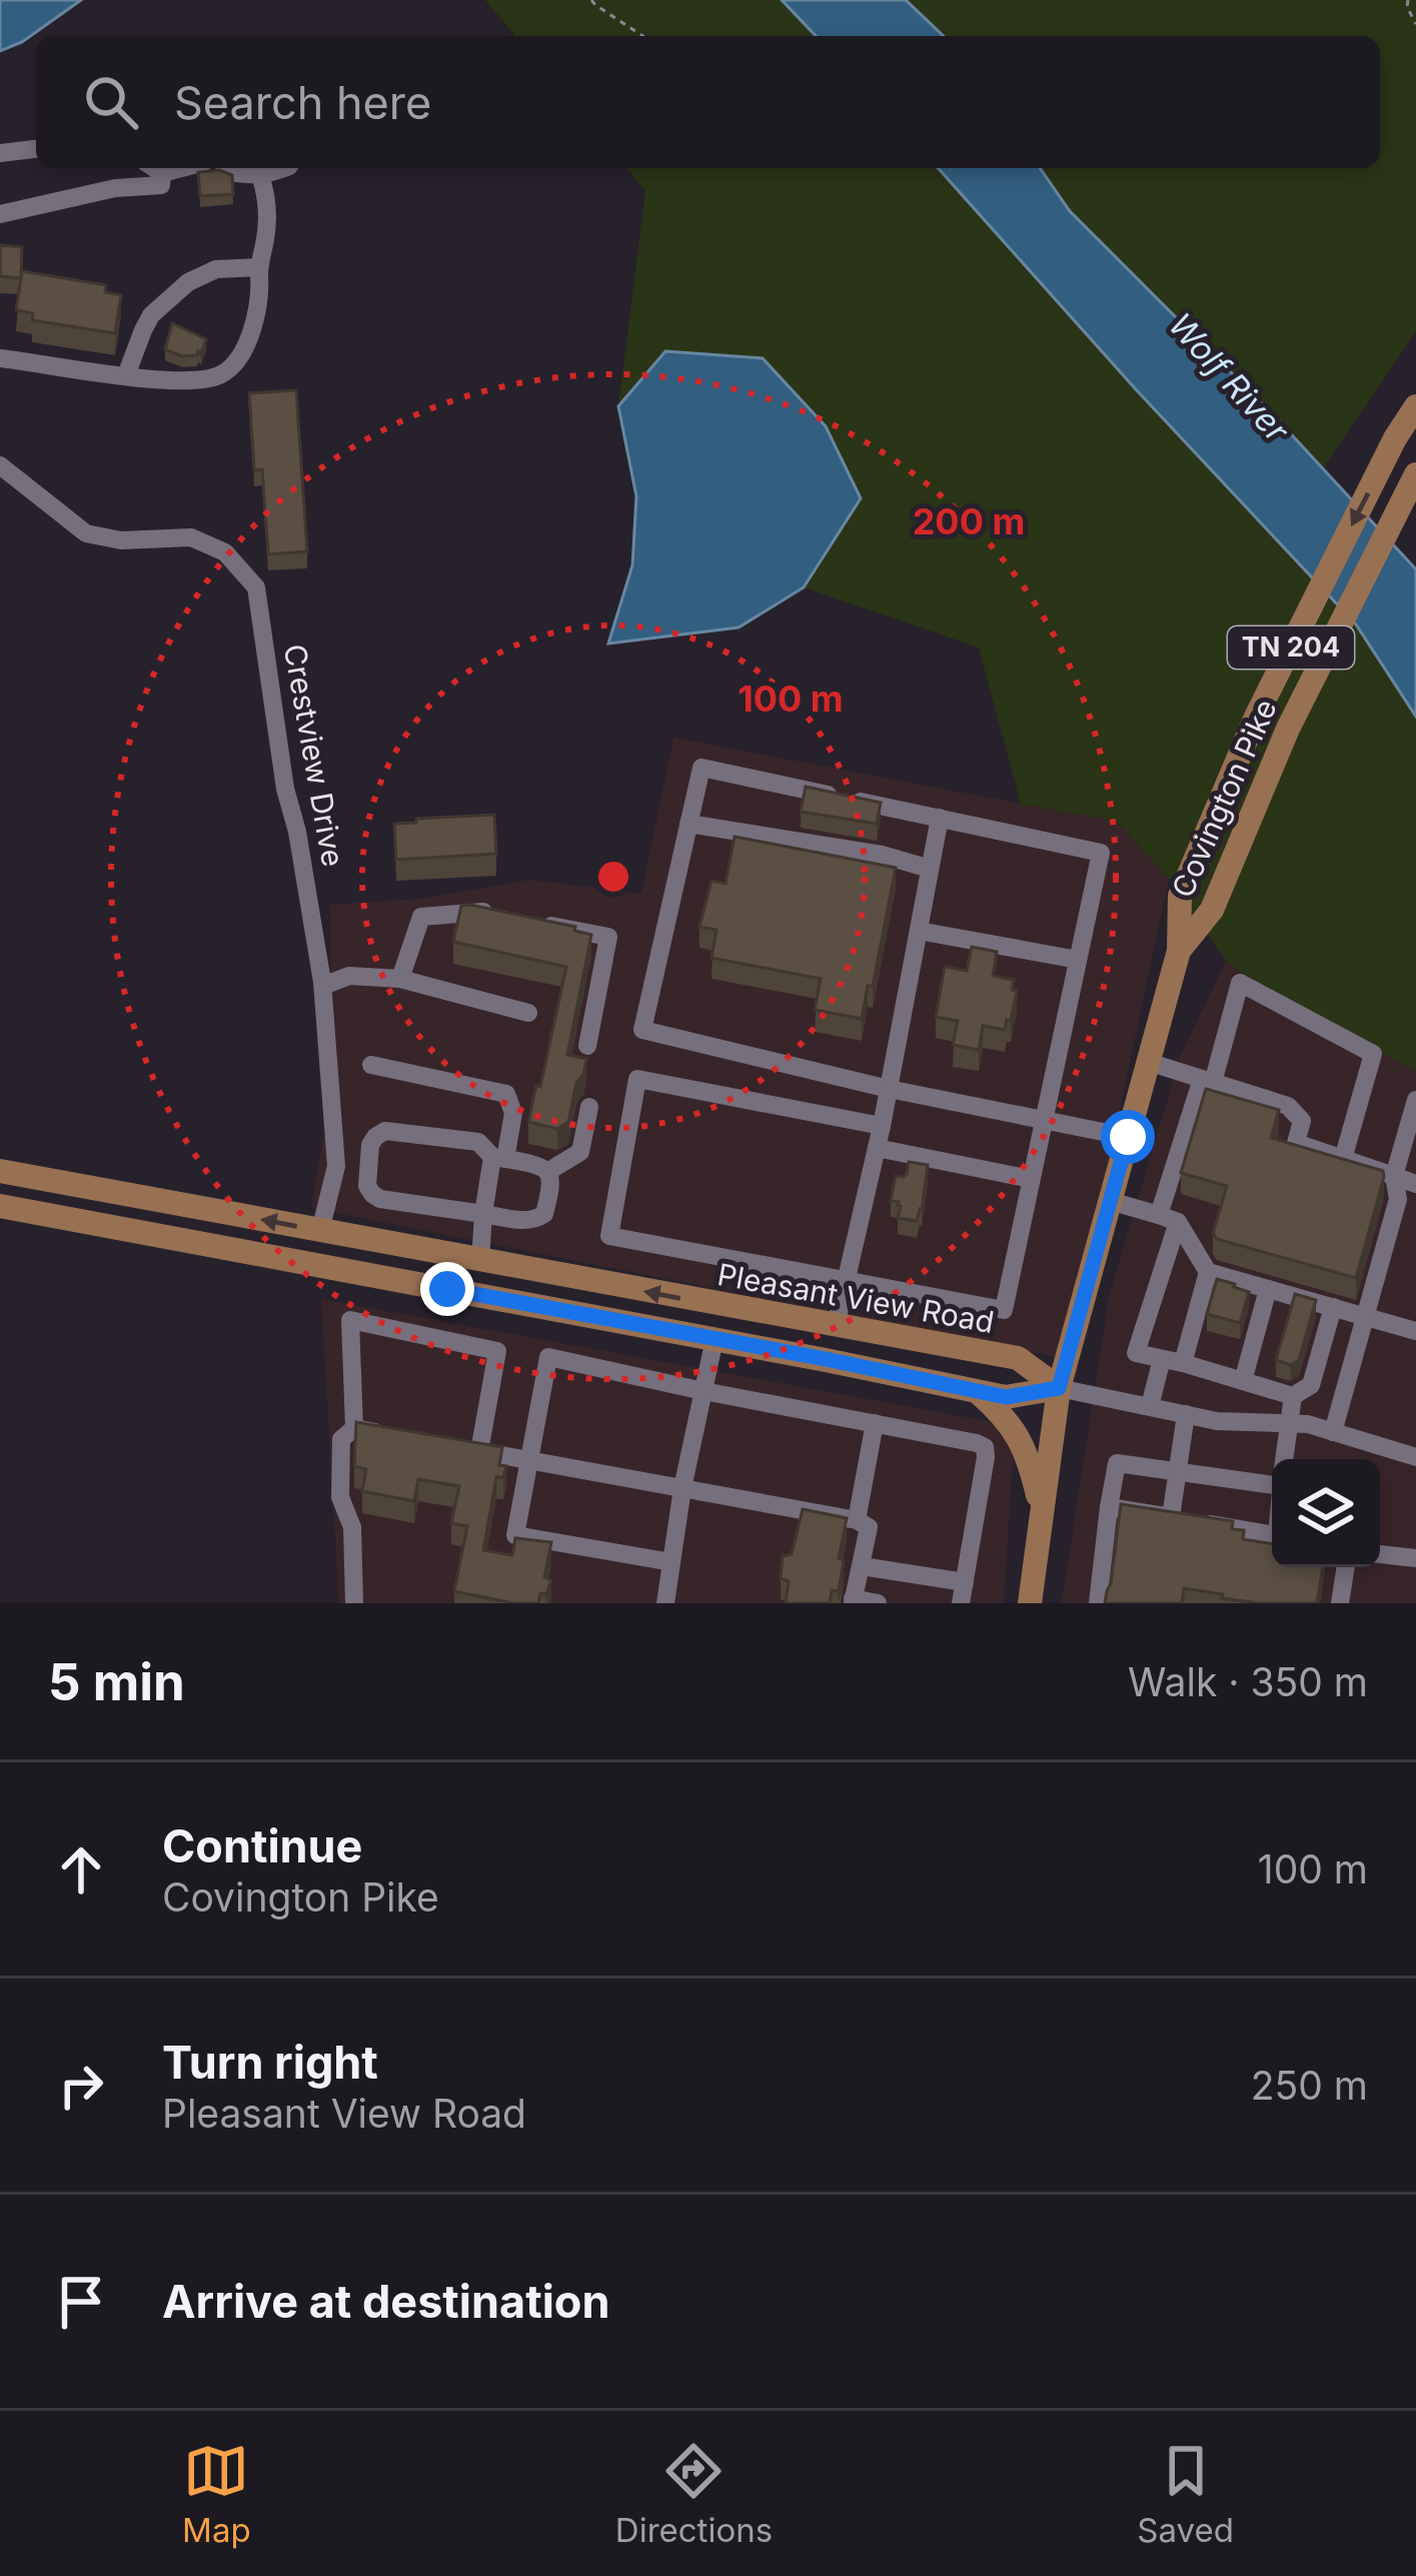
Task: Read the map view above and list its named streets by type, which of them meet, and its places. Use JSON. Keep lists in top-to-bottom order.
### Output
{
  "streets": {
    "main road": ["TN 204", "Covington Pike", "Pleasant View Road"],
    "street": ["Crestview Drive"]
  },
  "crossings": [
    ["Crestview Drive", "Pleasant View Road"],
    ["Covington Pike", "Pleasant View Road"]
  ],
  "water": ["Wolf River"],
  "page": {
    "search": "Search here",
    "heading": ["5 min", "Walk · 350 m"],
    "list": [
      ["Continue", "Covington Pike", "100 m"],
      ["Turn right", "Pleasant View Road", "250 m"],
      "Arrive at destination"
    ],
    "nav": ["Map", "Directions", "Saved"]
  },
  "rings": ["200 m", "100 m"]
}
